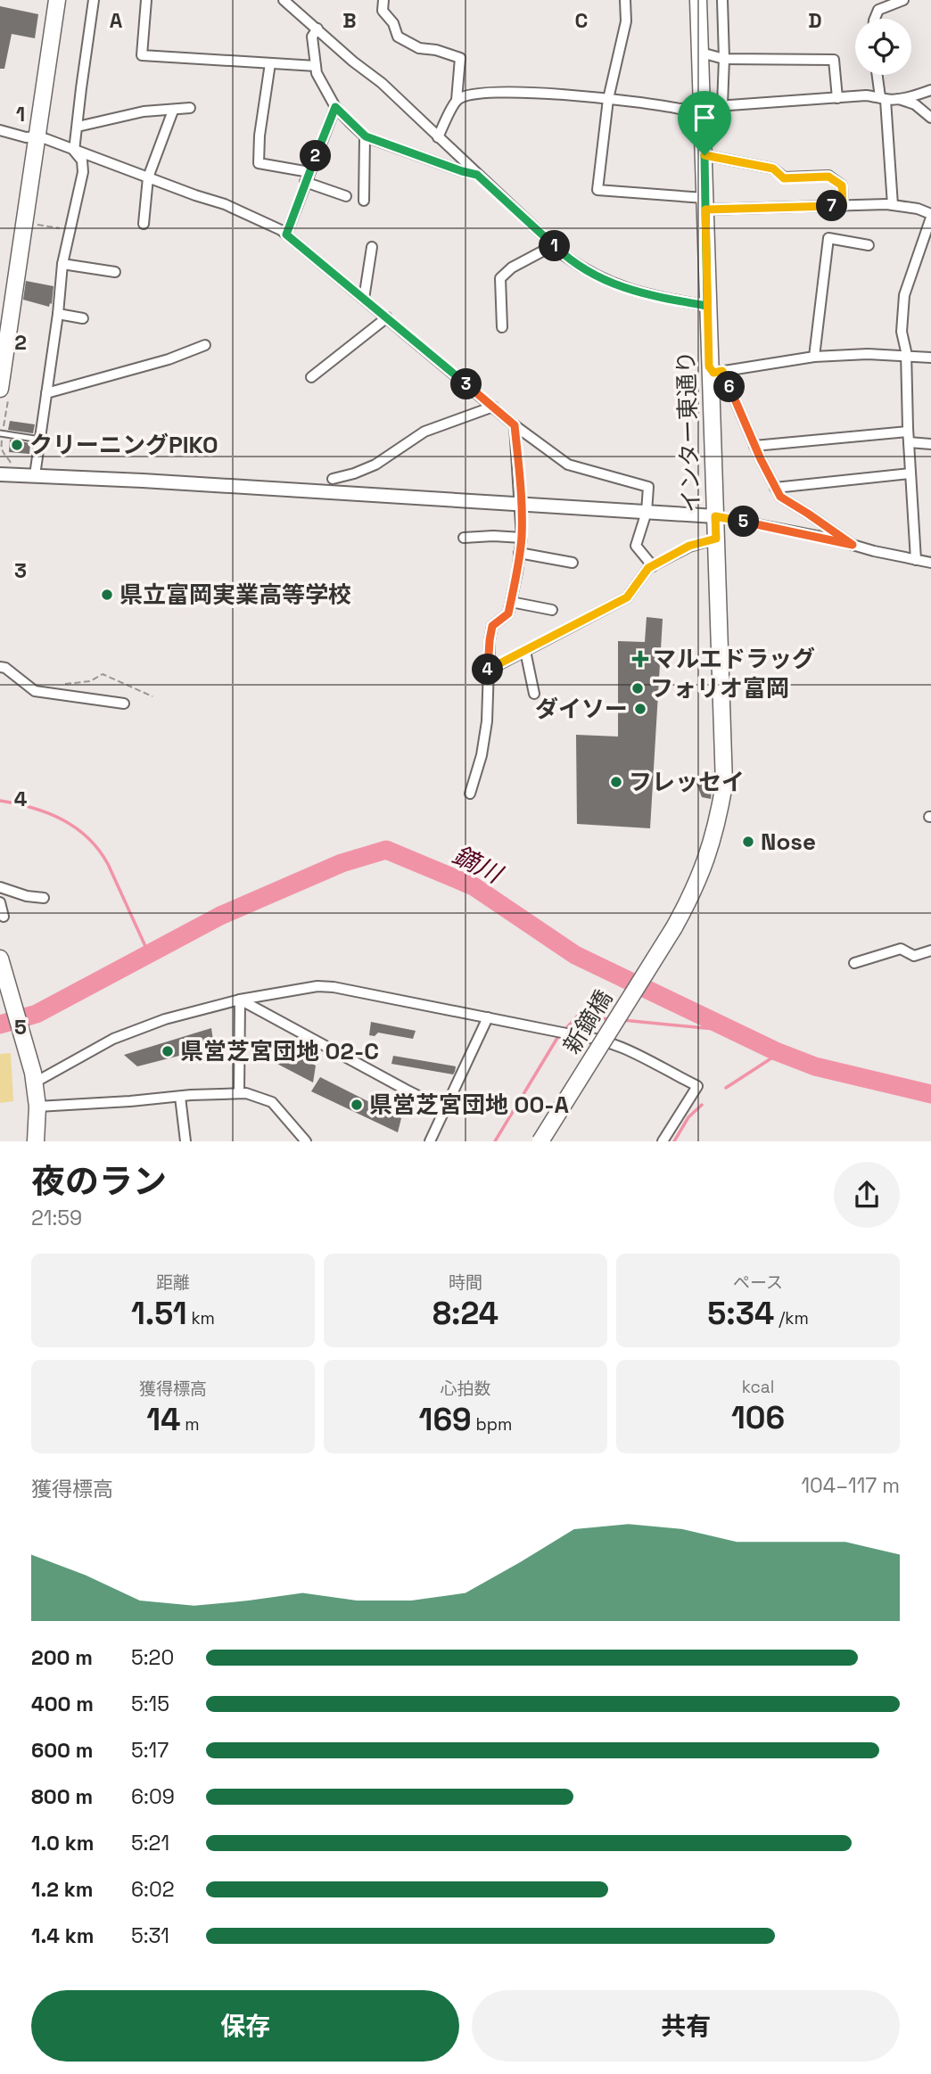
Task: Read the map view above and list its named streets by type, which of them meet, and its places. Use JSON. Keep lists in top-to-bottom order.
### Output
{
  "streets": {
    "main road": ["インター東通り", "新鏑橋"]
  },
  "crossings": [
    ["インター東通り", "新鏑橋"]
  ],
  "water": ["鏑川"],
  "places": {
    "other": [
      "クリーニングPIKO",
      "県立富岡実業高等学校",
      "フォリオ富岡",
      "ダイソー",
      "フレッセイ",
      "Nose",
      "県営芝宮団地 02-C",
      "県営芝宮団地 00-A"
    ],
    "health": ["マルエドラッグ"]
  },
  "page": {
    "pins": [
      "2",
      "7",
      "1",
      "3",
      "6",
      "5",
      "4"
    ],
    "heading": ["夜のラン", "21:59"],
    "stats": [
      ["距離", "1.51 km"],
      ["時間", "8:24"],
      ["ペース", "5:34 /km"],
      ["獲得標高", "14 m"],
      ["心拍数", "169 bpm"],
      ["kcal", "106"]
    ],
    "chart": ["獲得標高", "104–117 m"],
    "list": [
      {
        "name": "200 m",
        "note": "5:20"
      },
      {
        "name": "400 m",
        "note": "5:15"
      },
      {
        "name": "600 m",
        "note": "5:17"
      },
      {
        "name": "800 m",
        "note": "6:09"
      },
      {
        "name": "1.0 km",
        "note": "5:21"
      },
      {
        "name": "1.2 km",
        "note": "6:02"
      },
      {
        "name": "1.4 km",
        "note": "5:31"
      }
    ],
    "buttons": ["保存", "共有"]
  },
  "grid": {
    "columns": [
      "A",
      "B",
      "C",
      "D"
    ],
    "rows": [
      "1",
      "2",
      "3",
      "4",
      "5"
    ]
  }
}
